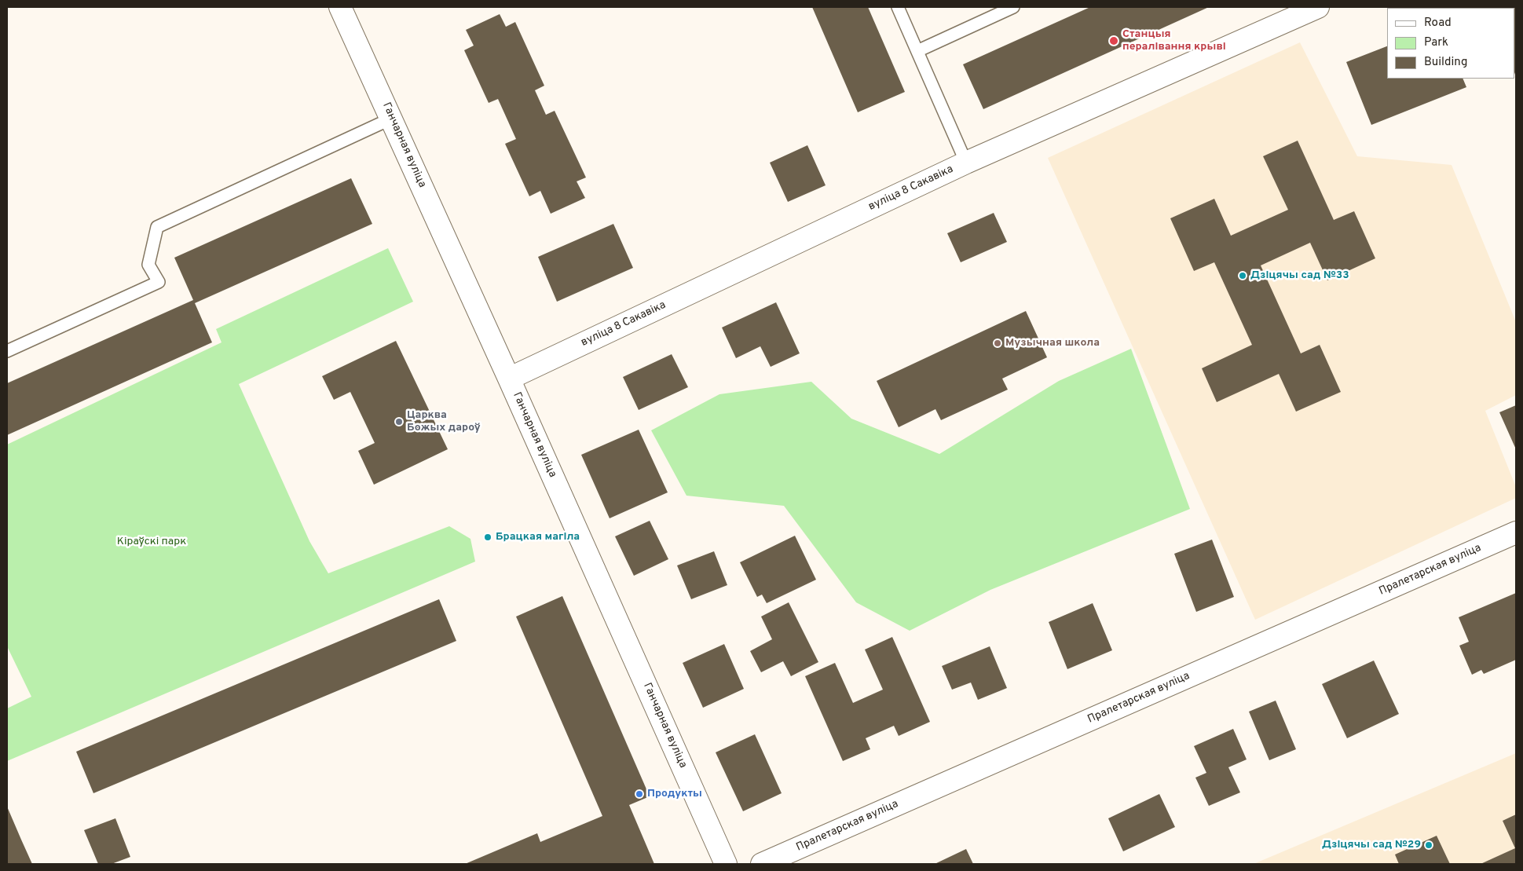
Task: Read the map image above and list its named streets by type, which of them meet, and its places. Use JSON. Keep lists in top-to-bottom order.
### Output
{
  "streets": {
    "street": ["Ганчарная вуліца", "вуліца 8 Сакавіка", "Пралетарская вуліца"]
  },
  "crossings": [
    ["Ганчарная вуліца", "вуліца 8 Сакавіка"]
  ],
  "parks": ["Кіраўскі парк"],
  "places": [
    "Станцыя пералівання крыві",
    "Дзіцячы сад №33",
    "Музычная школа",
    "Царква Божых дароў",
    "Брацкая магіла",
    "Продукты",
    "Дзіцячы сад №29"
  ],
  "legend": ["Road", "Park", "Building"]
}
